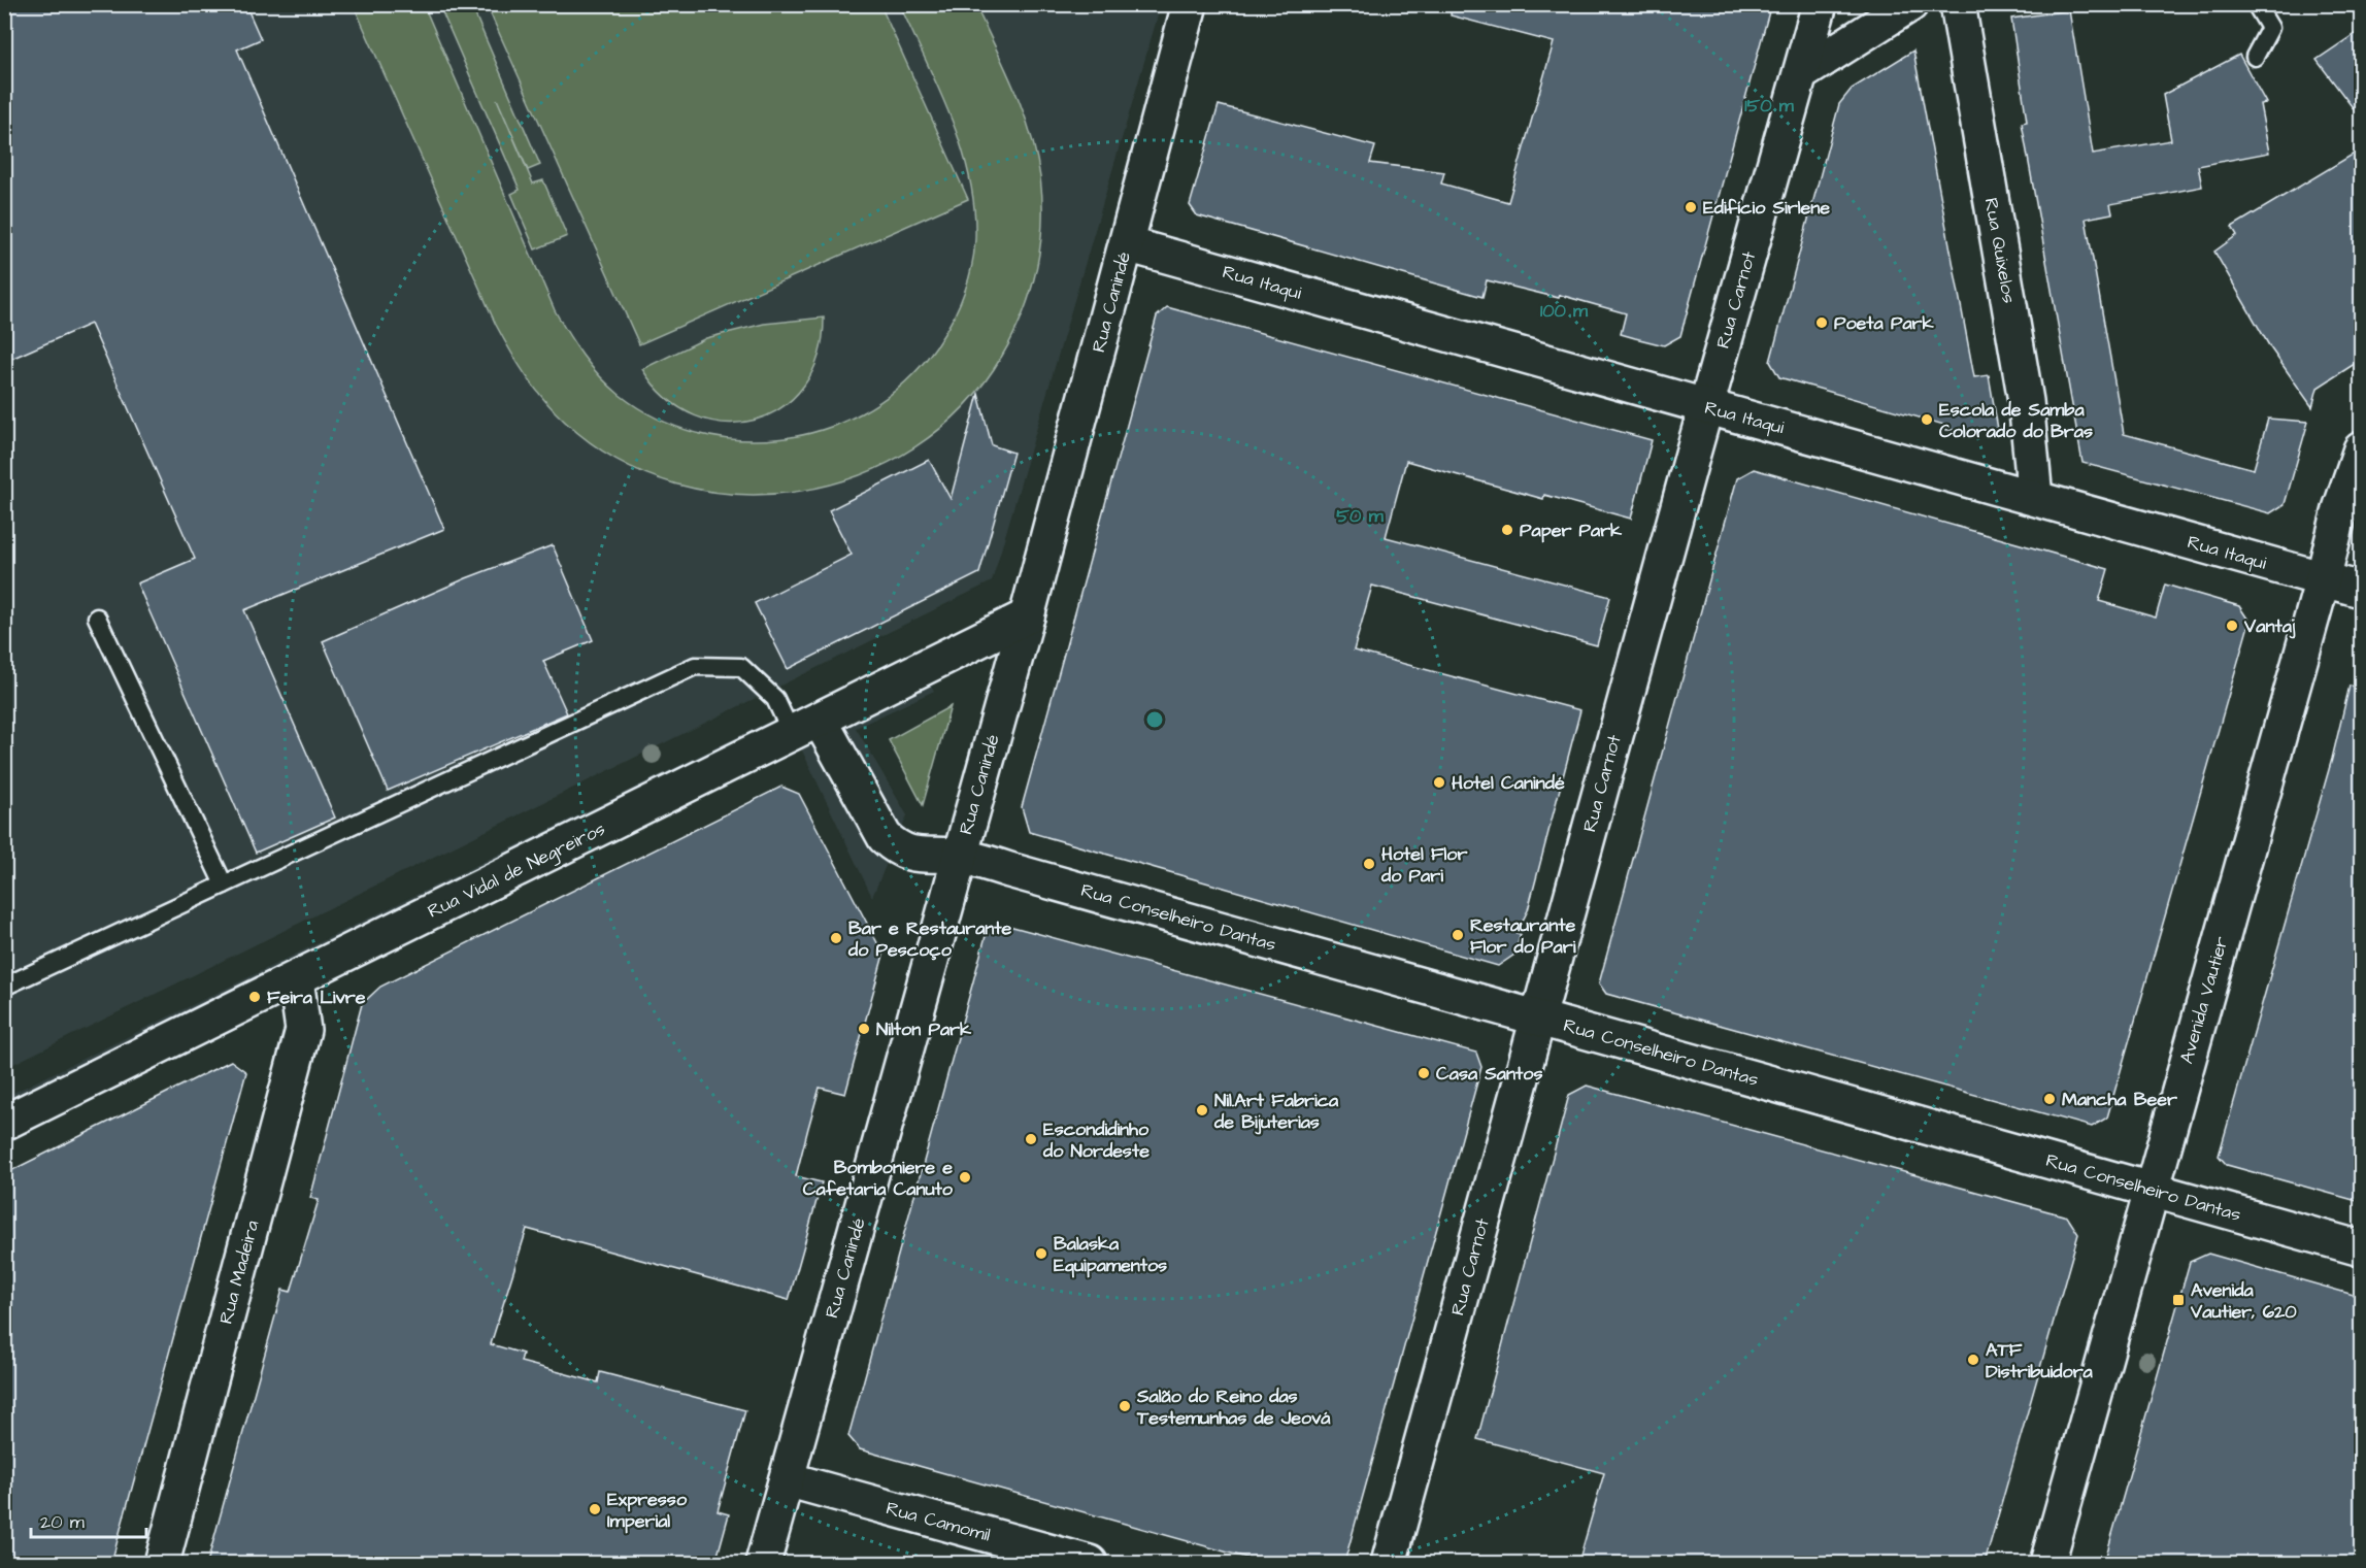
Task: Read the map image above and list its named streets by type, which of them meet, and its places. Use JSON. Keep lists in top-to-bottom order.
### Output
{
  "streets": {
    "street": [
      "Rua Quixelos",
      "Rua Itaqui",
      "Rua Carnot",
      "Rua Canindé",
      "Rua Vidal de Negreiros",
      "Rua Conselheiro Dantas",
      "Avenida Vautier",
      "Rua Madeira",
      "Rua Camomil"
    ]
  },
  "crossings": [
    ["Rua Quixelos", "Rua Itaqui"],
    ["Rua Itaqui", "Rua Carnot"],
    ["Rua Itaqui", "Rua Canindé"],
    ["Rua Itaqui", "Avenida Vautier"],
    ["Rua Carnot", "Rua Conselheiro Dantas"],
    ["Rua Canindé", "Rua Vidal de Negreiros"],
    ["Rua Canindé", "Rua Conselheiro Dantas"],
    ["Rua Canindé", "Rua Camomil"],
    ["Rua Vidal de Negreiros", "Rua Conselheiro Dantas"],
    ["Rua Vidal de Negreiros", "Rua Madeira"],
    ["Rua Conselheiro Dantas", "Avenida Vautier"]
  ],
  "places": {
    "other": [
      "Edifício Sirlene",
      "Poeta Park",
      "Escola de Samba Colorado do Bras",
      "Paper Park",
      "Vantaj",
      "Hotel Canindé",
      "Hotel Flor do Pari",
      "Restaurante Flor do Pari",
      "Bar e Restaurante do Pescoço",
      "Feira Livre",
      "Nilton Park",
      "Casa Santos",
      "Mancha Beer",
      "Nil.Art Fabrica de Bijuterias",
      "Escondidinho do Nordeste",
      "Bomboniere e Cafetaria Canuto",
      "Balaska Equipamentos",
      "ATF Distribuidora",
      "Salão do Reino das Testemunhas de Jeová",
      "Expresso Imperial"
    ],
    "transit": ["Avenida Vautier, 620"]
  },
  "scale_bar": "20 m",
  "rings": ["150 m", "100 m", "50 m"]
}
